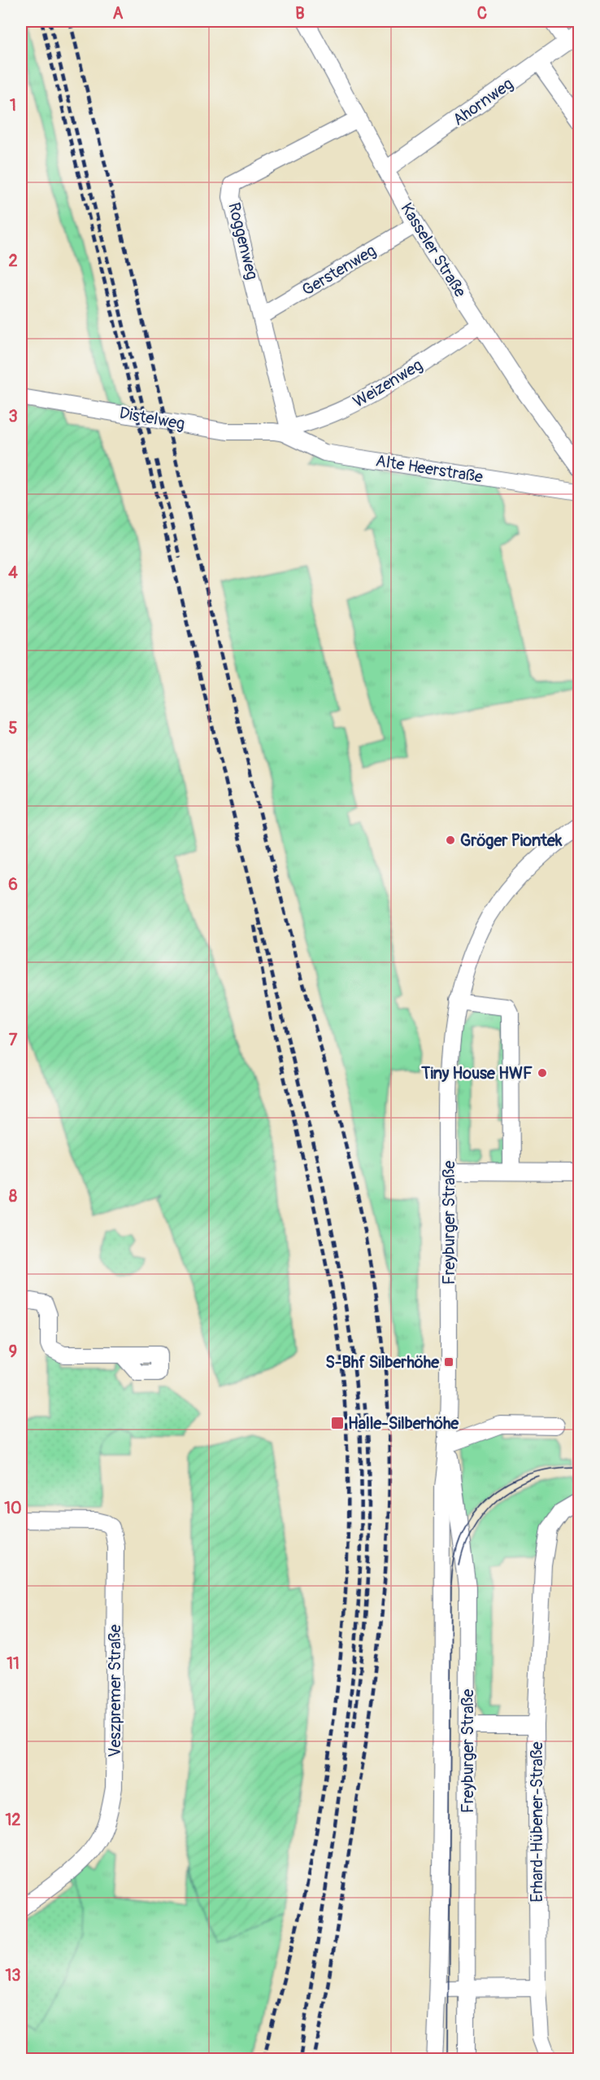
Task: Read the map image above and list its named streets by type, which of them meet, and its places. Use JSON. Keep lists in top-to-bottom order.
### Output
{
  "streets": {
    "street": [
      "Ahornweg",
      "Roggenweg",
      "Kasseler Straße",
      "Gerstenweg",
      "Weizenweg",
      "Distelweg",
      "Alte Heerstraße",
      "Freyburger Straße",
      "Veszpremer Straße",
      "Erhard-Hübener-Straße"
    ]
  },
  "crossings": [
    ["Ahornweg", "Kasseler Straße"],
    ["Roggenweg", "Kasseler Straße"],
    ["Roggenweg", "Gerstenweg"],
    ["Roggenweg", "Weizenweg"],
    ["Roggenweg", "Distelweg"],
    ["Roggenweg", "Alte Heerstraße"],
    ["Kasseler Straße", "Gerstenweg"],
    ["Kasseler Straße", "Weizenweg"],
    ["Weizenweg", "Distelweg"],
    ["Weizenweg", "Alte Heerstraße"],
    ["Distelweg", "Alte Heerstraße"],
    ["Freyburger Straße", "Erhard-Hübener-Straße"]
  ],
  "places": {
    "other": ["Gröger Piontek", "Tiny House HWF"],
    "transit": ["S-Bhf Silberhöhe", "Halle-Silberhöhe"]
  },
  "grid": {
    "columns": ["A", "B", "C"],
    "rows": [
      "1",
      "2",
      "3",
      "4",
      "5",
      "6",
      "7",
      "8",
      "9",
      "10",
      "11",
      "12",
      "13"
    ]
  }
}
